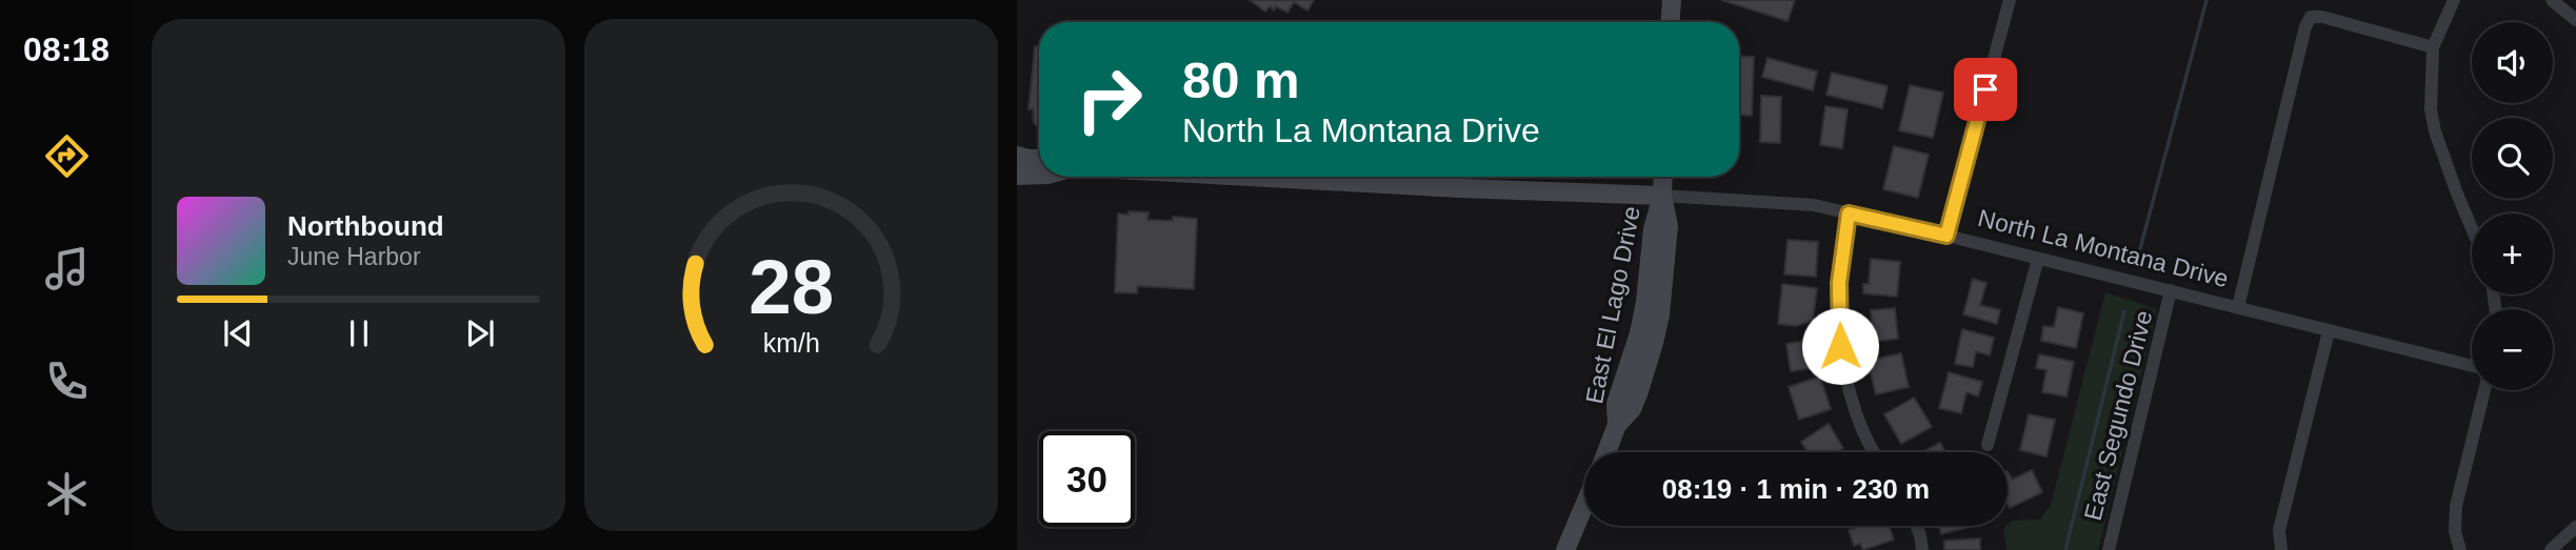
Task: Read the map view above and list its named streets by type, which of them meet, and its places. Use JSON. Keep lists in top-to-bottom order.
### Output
{
  "streets": {
    "street": ["North La Montana Drive", "East El Lago Drive", "East Segundo Drive"]
  },
  "crossings": [
    ["North La Montana Drive", "East El Lago Drive"],
    ["North La Montana Drive", "East Segundo Drive"]
  ],
  "page": {
    "tabs": "08:18",
    "map_buttons": ["+", "−"],
    "turn": ["80 m", "North La Montana Drive"],
    "song": ["Northbound", "June Harbor"],
    "limit": "30",
    "trip": "08:19 · 1 min · 230 m",
    "gauge": ["28", "km/h"]
  }
}
